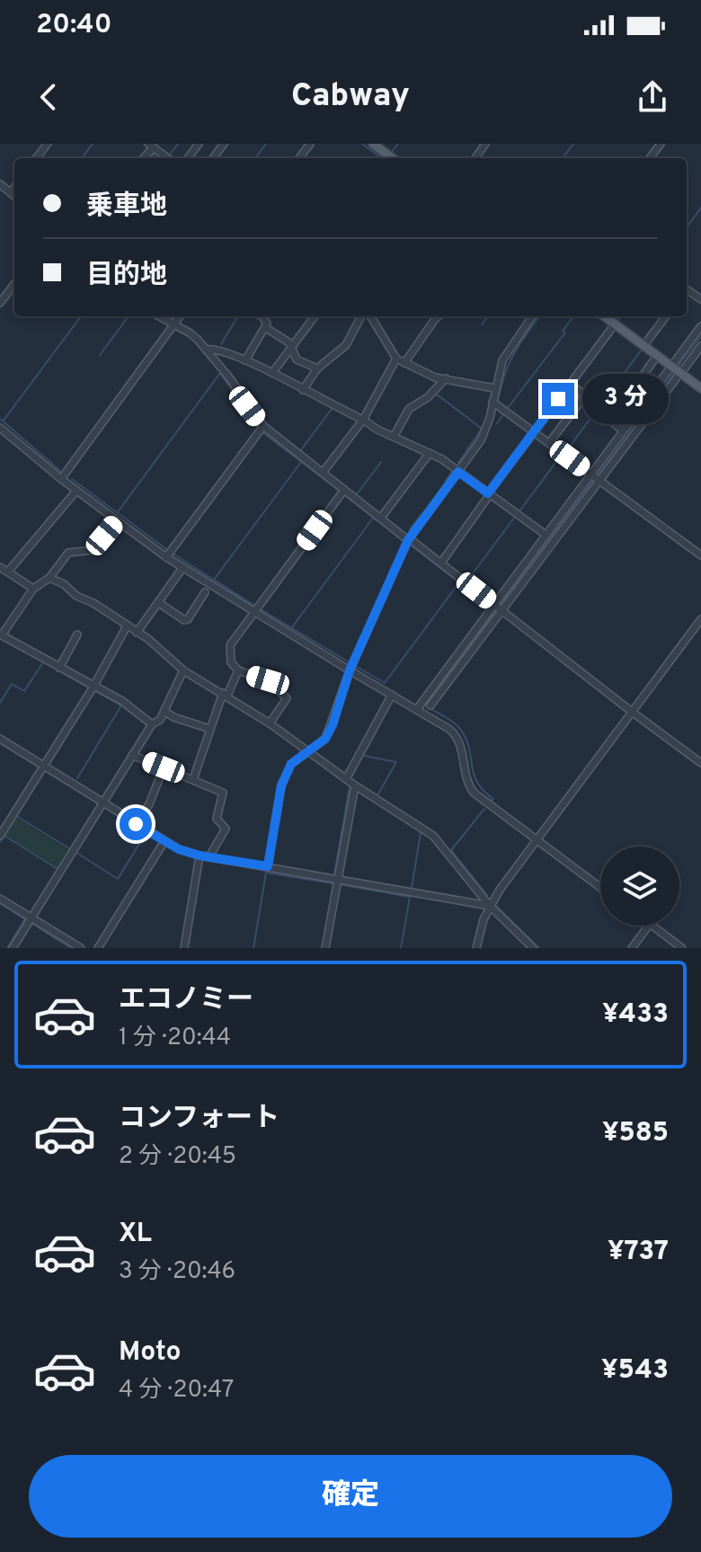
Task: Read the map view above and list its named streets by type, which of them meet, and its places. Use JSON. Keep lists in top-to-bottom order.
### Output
{
  "page": {
    "status": "20:40",
    "header": "Cabway",
    "banner": ["乗車地", "目的地"],
    "bubble": "3 分",
    "list": [
      {
        "name": "エコノミー",
        "note": "1 分 · 20:44",
        "value": "¥433"
      },
      {
        "name": "コンフォート",
        "note": "2 分 · 20:45",
        "value": "¥585"
      },
      {
        "name": "XL",
        "note": "3 分 · 20:46",
        "value": "¥737"
      },
      {
        "name": "Moto",
        "note": "4 分 · 20:47",
        "value": "¥543"
      }
    ],
    "buttons": "確定"
  }
}
